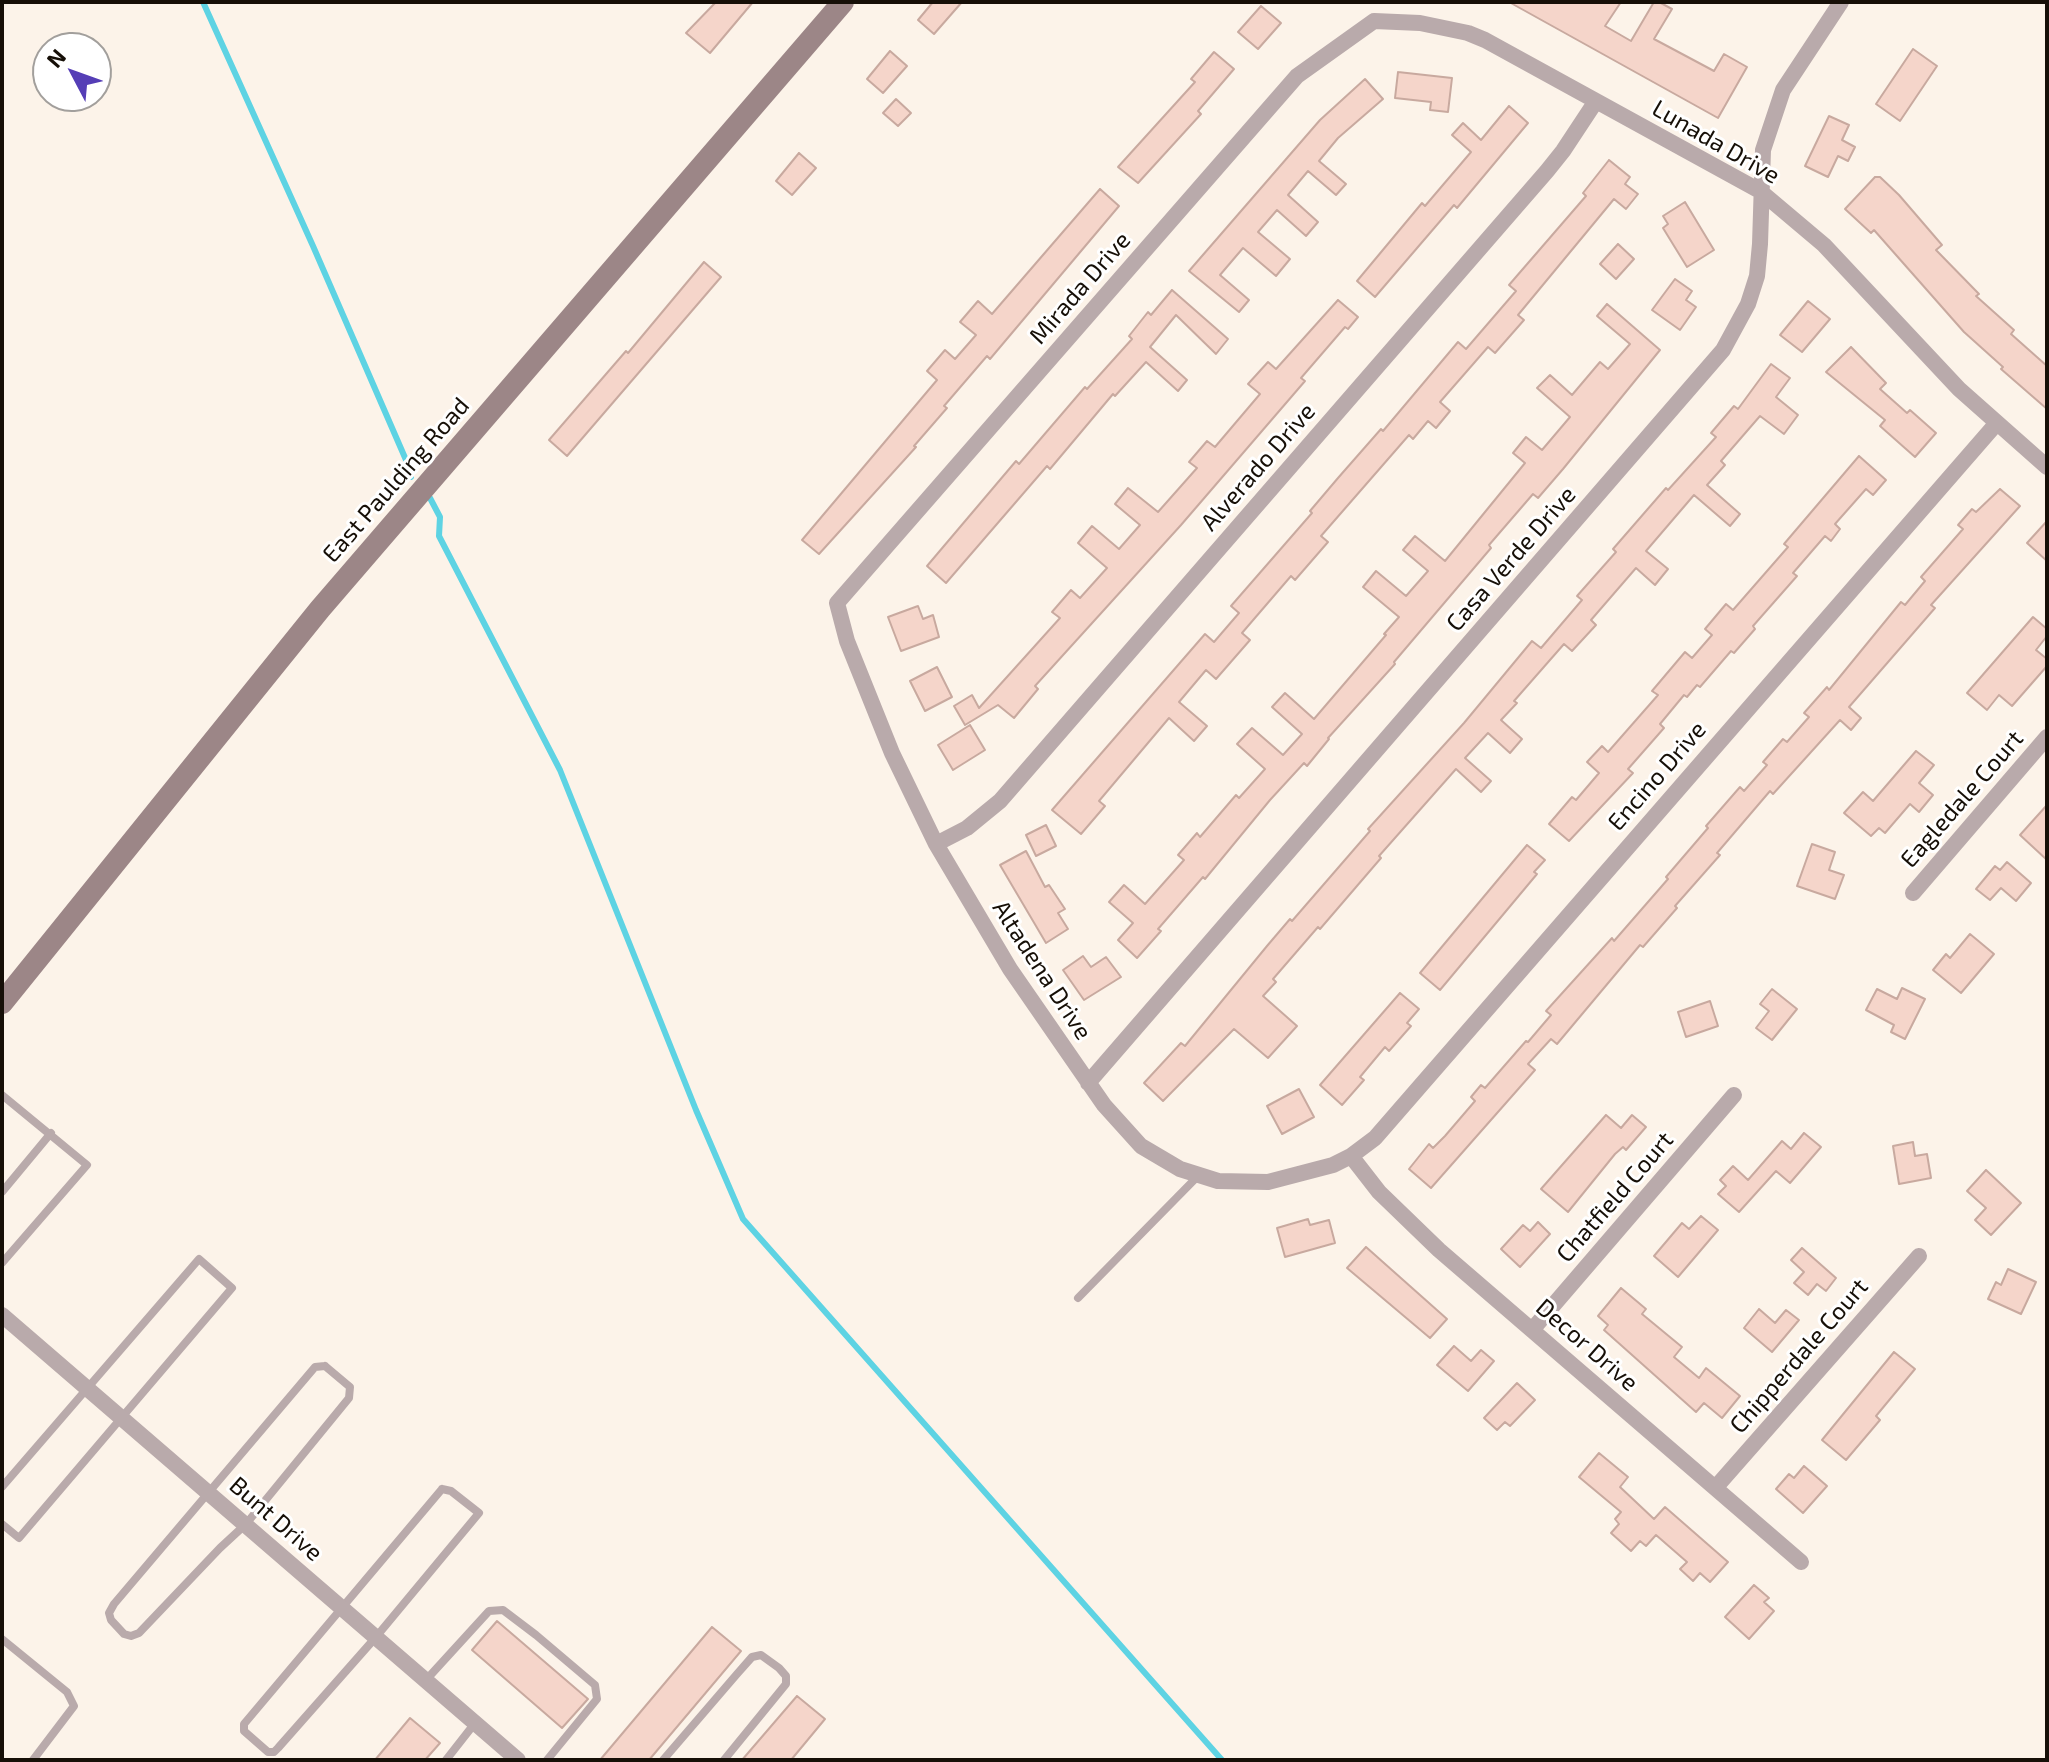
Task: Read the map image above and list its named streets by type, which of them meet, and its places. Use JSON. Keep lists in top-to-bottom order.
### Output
{
  "streets": {
    "main road": ["East Paulding Road"],
    "street": [
      "Lunada Drive",
      "Mirada Drive",
      "Alverado Drive",
      "Casa Verde Drive",
      "Encino Drive",
      "Eagledale Court",
      "Altadena Drive",
      "Chatfield Court",
      "Decor Drive",
      "Chipperdale Court",
      "Bunt Drive"
    ]
  },
  "crossings": [
    ["Lunada Drive", "Mirada Drive"],
    ["Lunada Drive", "Alverado Drive"],
    ["Lunada Drive", "Casa Verde Drive"],
    ["Lunada Drive", "Encino Drive"],
    ["Mirada Drive", "Altadena Drive"],
    ["Alverado Drive", "Altadena Drive"],
    ["Casa Verde Drive", "Altadena Drive"],
    ["Encino Drive", "Altadena Drive"],
    ["Encino Drive", "Decor Drive"],
    ["Altadena Drive", "Decor Drive"],
    ["Chatfield Court", "Decor Drive"],
    ["Decor Drive", "Chipperdale Court"]
  ],
  "north": "top left"
}
